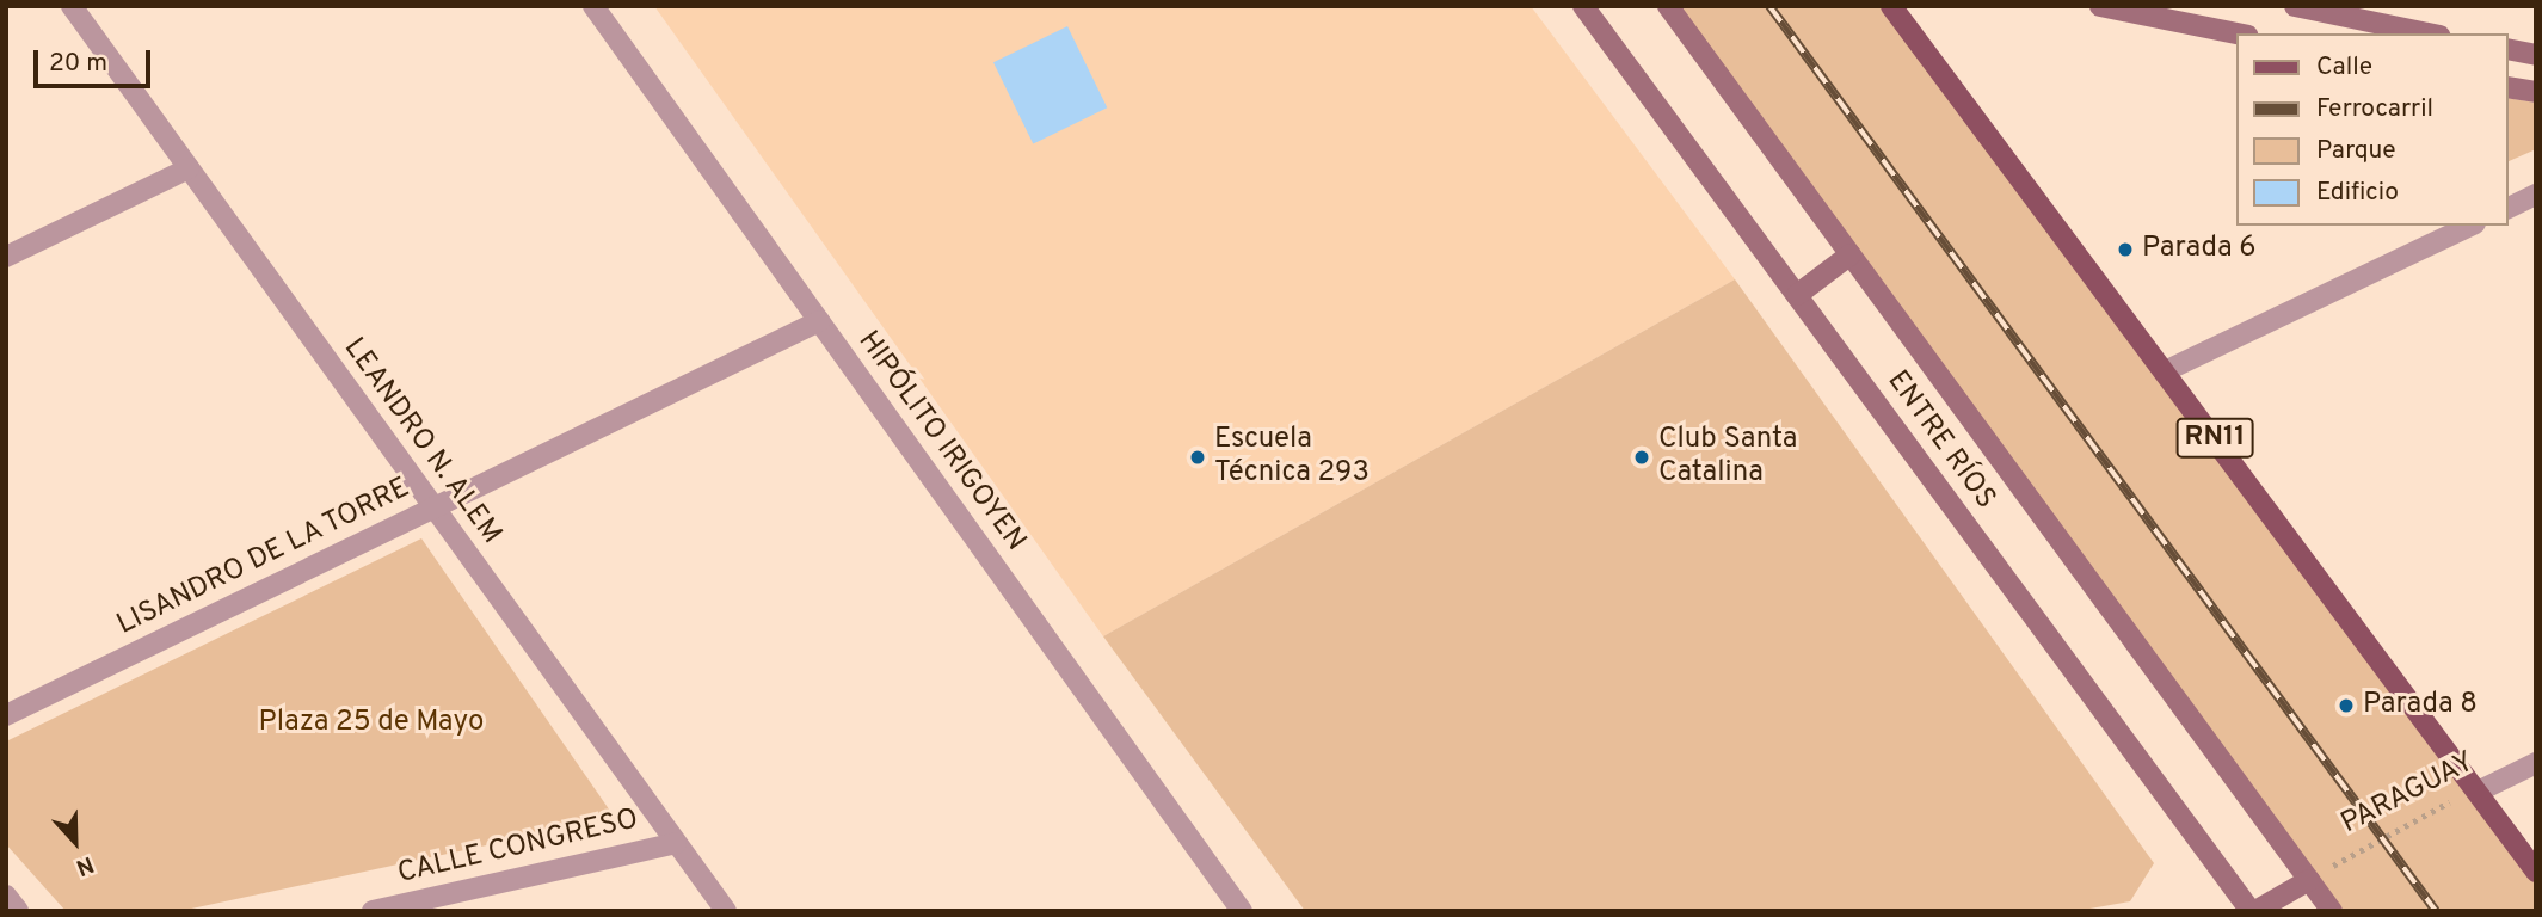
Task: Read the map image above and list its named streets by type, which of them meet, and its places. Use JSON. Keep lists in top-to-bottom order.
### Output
{
  "streets": {
    "main road": ["RN11"],
    "street": [
      "ENTRE RÍOS",
      "LEANDRO N. ALEM",
      "HIPÓLITO IRIGOYEN",
      "LISANDRO DE LA TORRE",
      "PARAGUAY",
      "CALLE CONGRESO"
    ]
  },
  "crossings": [
    ["RN11", "PARAGUAY"],
    ["ENTRE RÍOS", "PARAGUAY"],
    ["LEANDRO N. ALEM", "LISANDRO DE LA TORRE"],
    ["LEANDRO N. ALEM", "CALLE CONGRESO"],
    ["HIPÓLITO IRIGOYEN", "LISANDRO DE LA TORRE"]
  ],
  "parks": ["Plaza 25 de Mayo"],
  "places": [
    "Parada 6",
    "Escuela Técnica 293",
    "Club Santa Catalina",
    "Parada 8"
  ],
  "legend": [
    "Calle",
    "Ferrocarril",
    "Parque",
    "Edificio"
  ],
  "scale_bar": "20 m",
  "north": "bottom"
}
